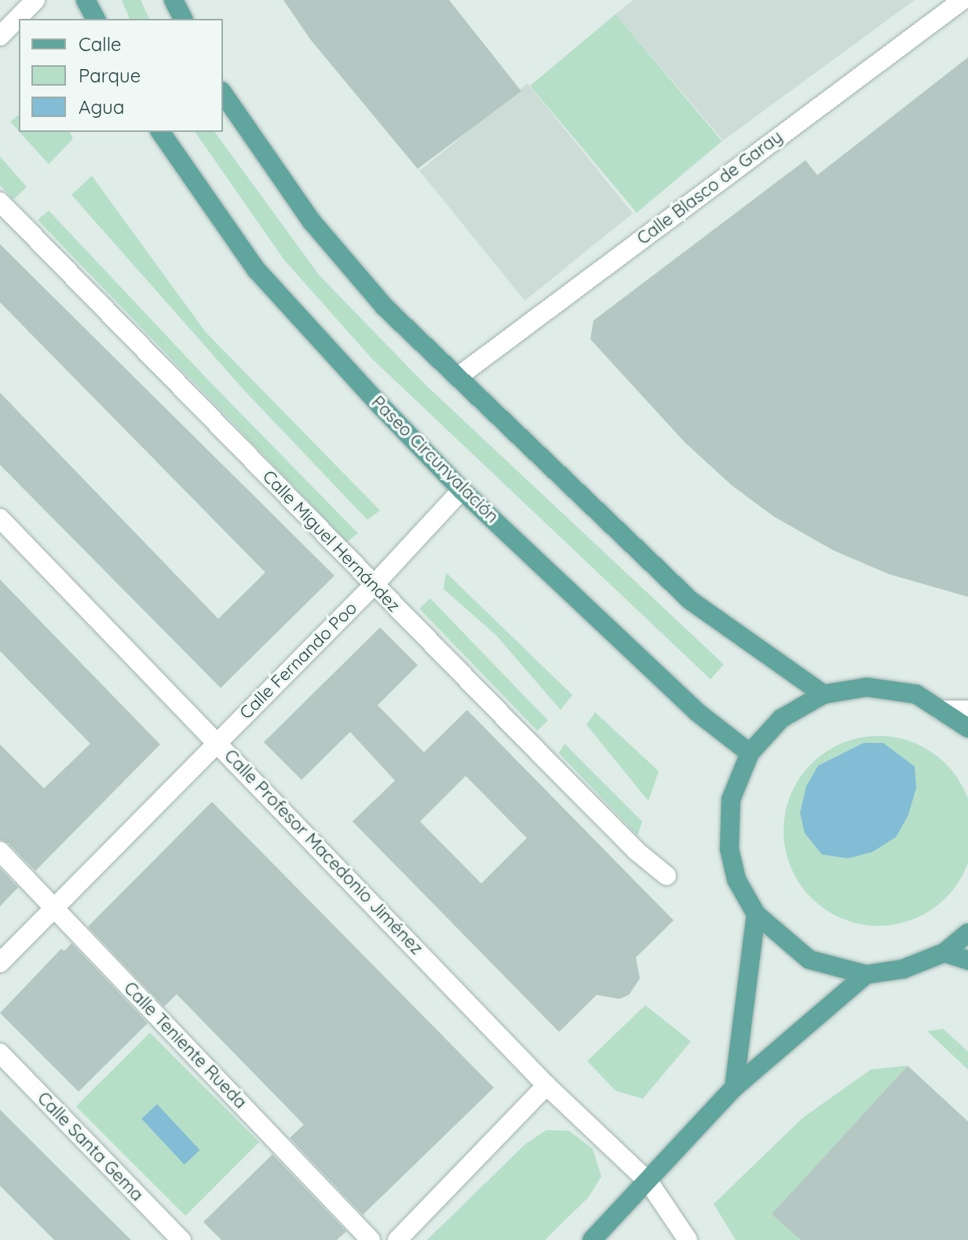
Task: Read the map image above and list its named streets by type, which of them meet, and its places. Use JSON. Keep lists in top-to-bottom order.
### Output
{
  "streets": {
    "main road": ["Paseo Circunvalación"],
    "street": [
      "Calle Blasco de Garay",
      "Calle Miguel Hernández",
      "Calle Fernando Poo",
      "Calle Profesor Macedonio Jiménez",
      "Calle Teniente Rueda",
      "Calle Santa Gema"
    ]
  },
  "crossings": [
    ["Paseo Circunvalación", "Calle Fernando Poo"],
    ["Calle Miguel Hernández", "Calle Fernando Poo"],
    ["Calle Fernando Poo", "Calle Profesor Macedonio Jiménez"],
    ["Calle Fernando Poo", "Calle Teniente Rueda"]
  ],
  "legend": ["Calle", "Parque", "Agua"]
}
